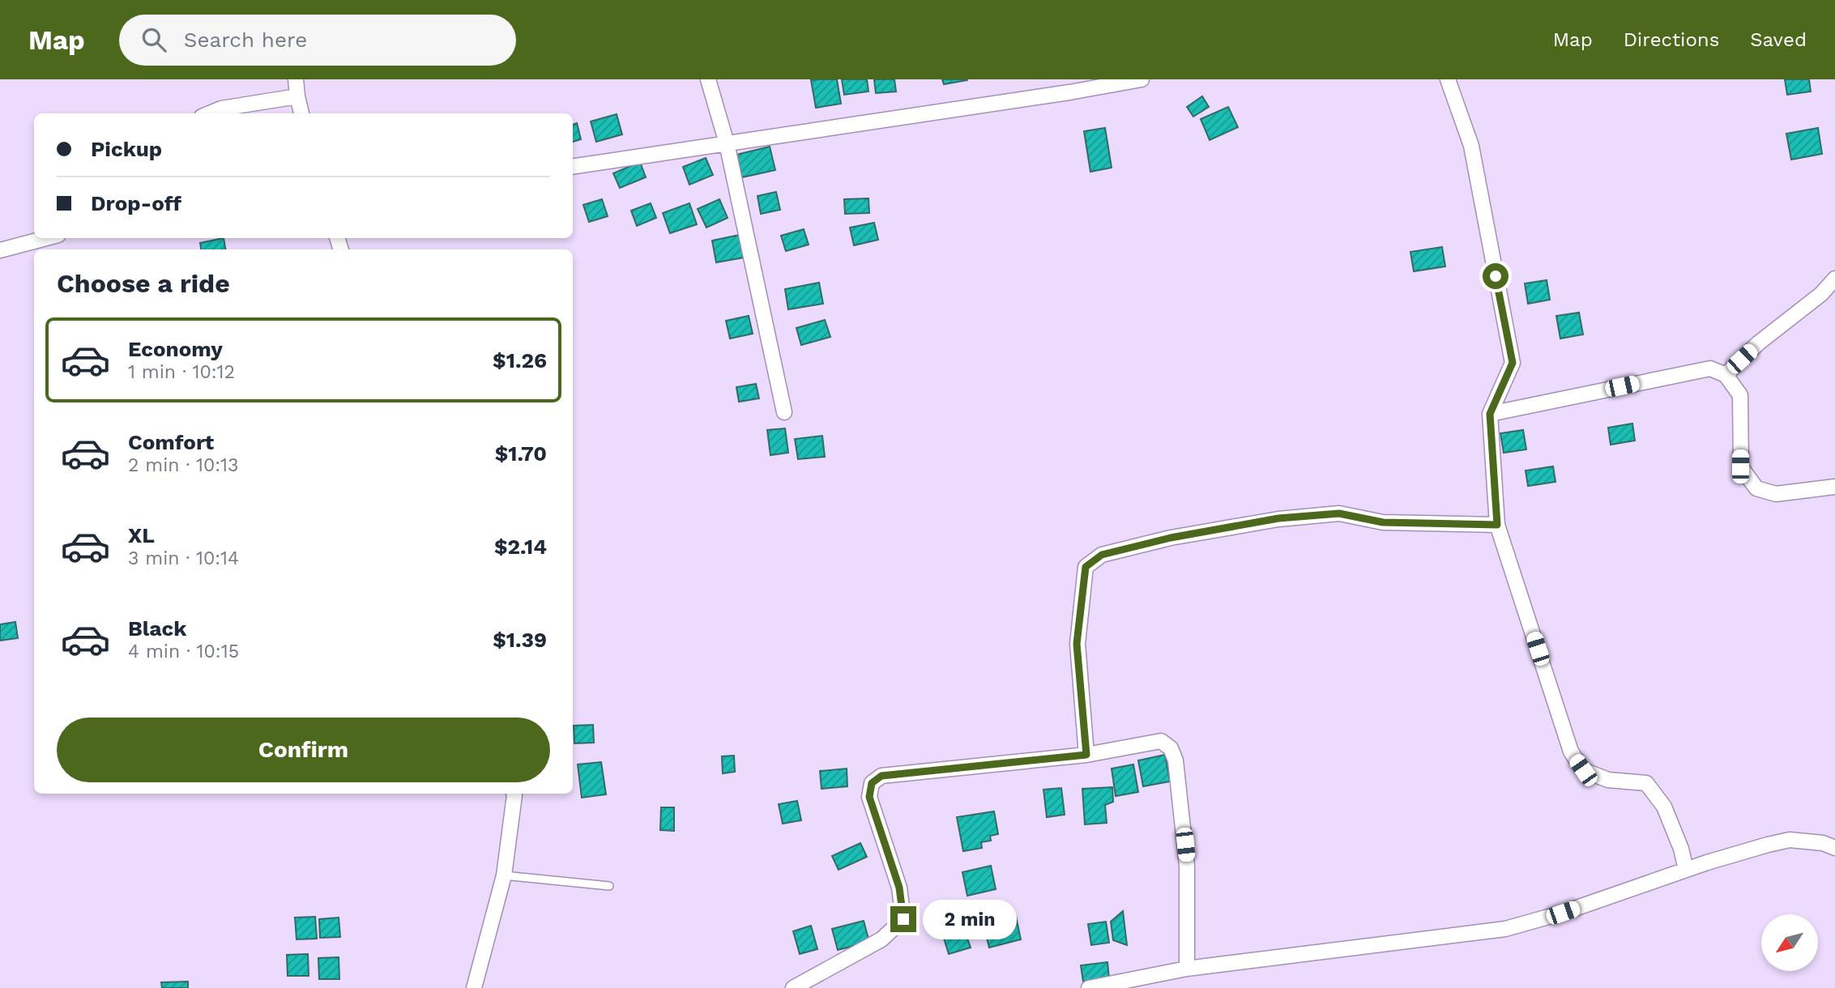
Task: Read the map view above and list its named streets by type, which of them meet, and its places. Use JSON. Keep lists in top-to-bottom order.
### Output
{
  "north": "bottom left",
  "page": {
    "header": "Map",
    "search": "Search here",
    "nav": ["Map", "Directions", "Saved"],
    "banner": ["Pickup", "Drop-off"],
    "heading": "Choose a ride",
    "list": [
      {
        "name": "Economy",
        "note": "1 min · 10:12",
        "value": "$1.26"
      },
      {
        "name": "Comfort",
        "note": "2 min · 10:13",
        "value": "$1.70"
      },
      {
        "name": "XL",
        "note": "3 min · 10:14",
        "value": "$2.14"
      },
      {
        "name": "Black",
        "note": "4 min · 10:15",
        "value": "$1.39"
      }
    ],
    "buttons": "Confirm",
    "bubble": "2 min"
  }
}
